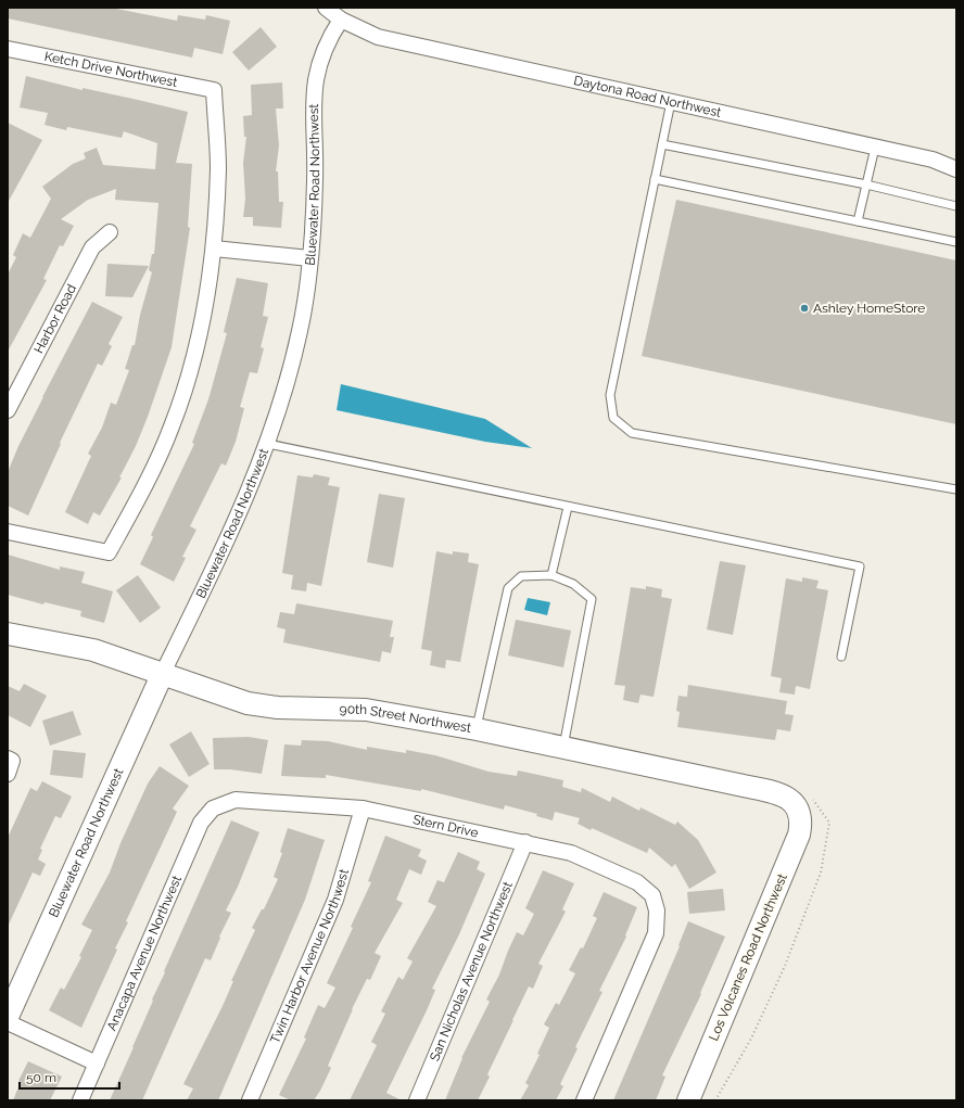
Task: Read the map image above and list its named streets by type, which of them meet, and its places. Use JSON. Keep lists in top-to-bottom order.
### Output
{
  "streets": {
    "street": [
      "Ketch Drive Northwest",
      "Daytona Road Northwest",
      "Bluewater Road Northwest",
      "Harbor Road",
      "90th Street Northwest",
      "Stern Drive",
      "Anacapa Avenue Northwest",
      "Twin Harbor Avenue Northwest",
      "Los Volcanes Road Northwest",
      "San Nicholas Avenue Northwest"
    ]
  },
  "crossings": [
    ["Daytona Road Northwest", "Bluewater Road Northwest"],
    ["Bluewater Road Northwest", "90th Street Northwest"],
    ["90th Street Northwest", "Los Volcanes Road Northwest"],
    ["Stern Drive", "Anacapa Avenue Northwest"],
    ["Stern Drive", "Twin Harbor Avenue Northwest"],
    ["Stern Drive", "San Nicholas Avenue Northwest"]
  ],
  "places": ["Ashley HomeStore"],
  "scale_bar": "50 m"
}
